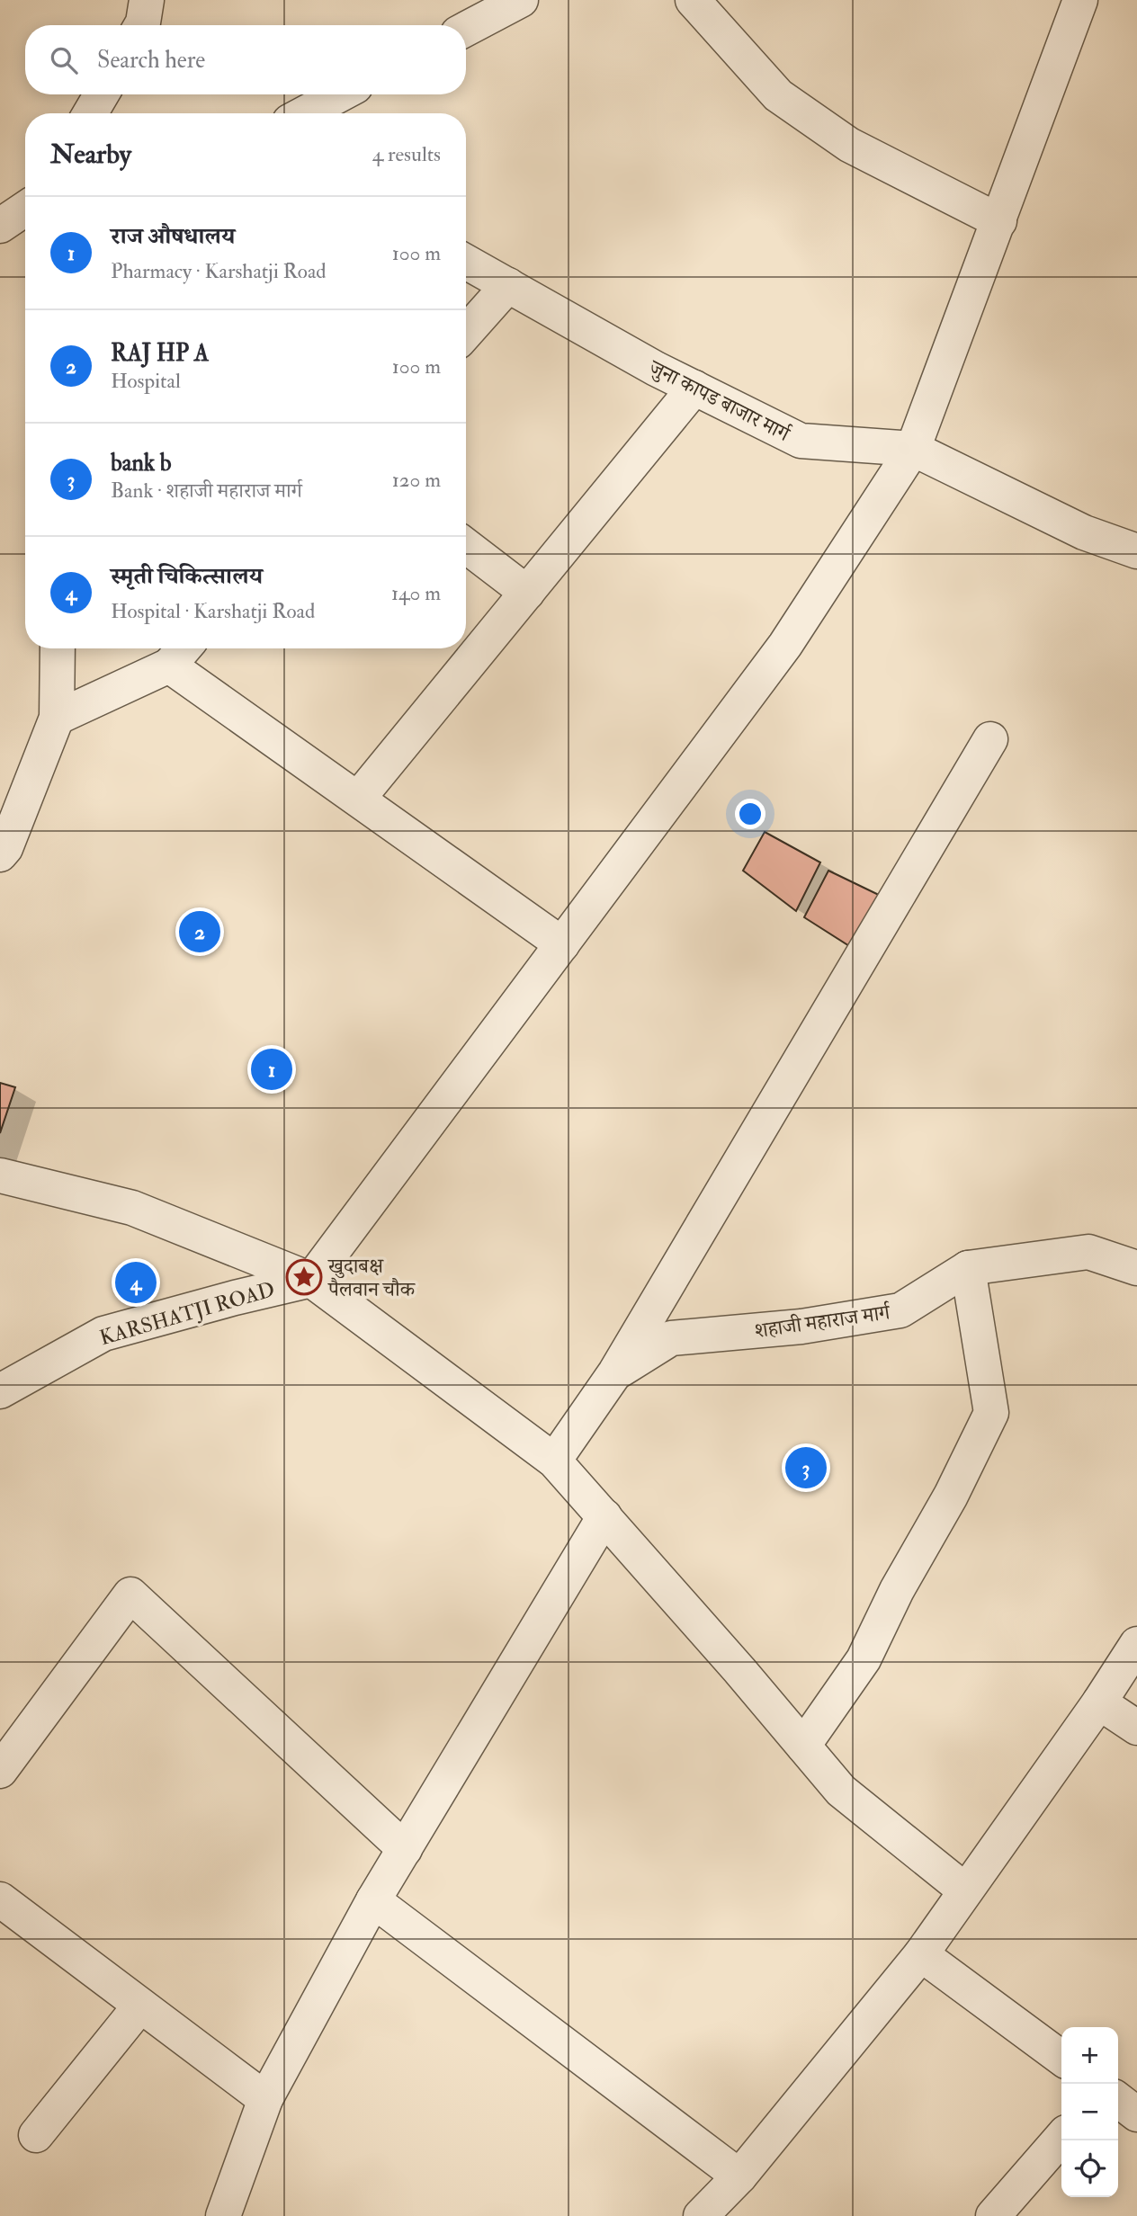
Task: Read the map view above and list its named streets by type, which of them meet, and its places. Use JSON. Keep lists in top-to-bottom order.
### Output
{
  "streets": {
    "street": ["जुना कापड बाजार मार्ग", "KARSHATJI ROAD", "शहाजी महाराज मार्ग"]
  },
  "places": {
    "place": ["खुदाबक्ष पैलवान चौक"]
  },
  "page": {
    "search": "Search here",
    "heading": ["Nearby", "4 results"],
    "list": [
      {
        "mark": "1",
        "name": "राज औषधालय",
        "note": "Pharmacy · Karshatji Road",
        "value": "100 m"
      },
      {
        "mark": "2",
        "name": "RAJ HP A",
        "note": "Hospital",
        "value": "100 m"
      },
      {
        "mark": "3",
        "name": "bank b",
        "note": "Bank · शहाजी महाराज मार्ग",
        "value": "120 m"
      },
      {
        "mark": "4",
        "name": "स्मृती चिकित्सालय",
        "note": "Hospital · Karshatji Road",
        "value": "140 m"
      }
    ],
    "pins": [
      "2",
      "1",
      "4",
      "3"
    ],
    "map_buttons": ["+", "−"]
  }
}
